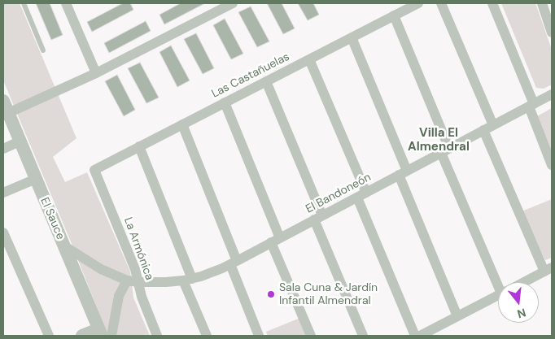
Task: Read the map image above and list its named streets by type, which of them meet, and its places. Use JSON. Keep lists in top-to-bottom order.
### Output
{
  "streets": {
    "street": [
      "Las Castañuelas",
      "El Bandoneón",
      "El Sauce",
      "La Armónica"
    ]
  },
  "crossings": [
    ["Las Castañuelas", "La Armónica"],
    ["El Bandoneón", "El Sauce"],
    ["El Bandoneón", "La Armónica"]
  ],
  "districts": ["Villa El Almendral"],
  "places": ["Sala Cuna & Jardín Infantil Almendral"],
  "north": "bottom"
}
